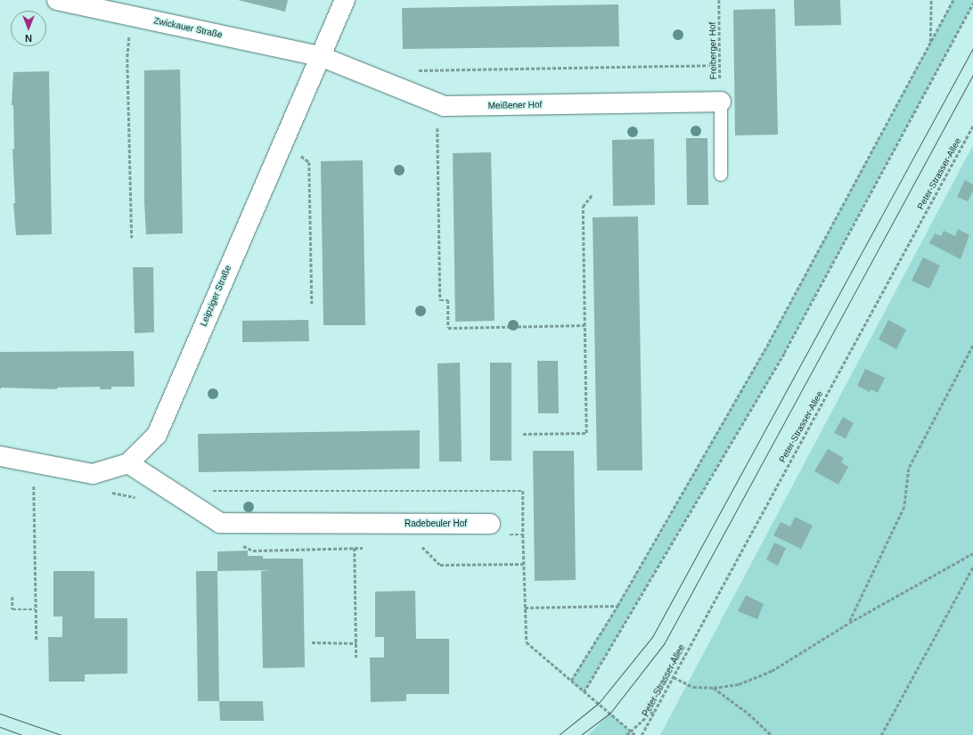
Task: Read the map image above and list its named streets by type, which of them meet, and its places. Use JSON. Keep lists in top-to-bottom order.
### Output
{
  "streets": {
    "street": [
      "Zwickauer Straße",
      "Meißener Hof",
      "Leipziger Straße",
      "Radebeuler Hof"
    ],
    "path": ["Freiberger Hof", "Peter-Strasser-Allee"]
  },
  "crossings": [
    ["Zwickauer Straße", "Meißener Hof"],
    ["Zwickauer Straße", "Leipziger Straße"],
    ["Freiberger Hof", "Meißener Hof"],
    ["Meißener Hof", "Leipziger Straße"],
    ["Leipziger Straße", "Radebeuler Hof"]
  ],
  "north": "bottom"
}
